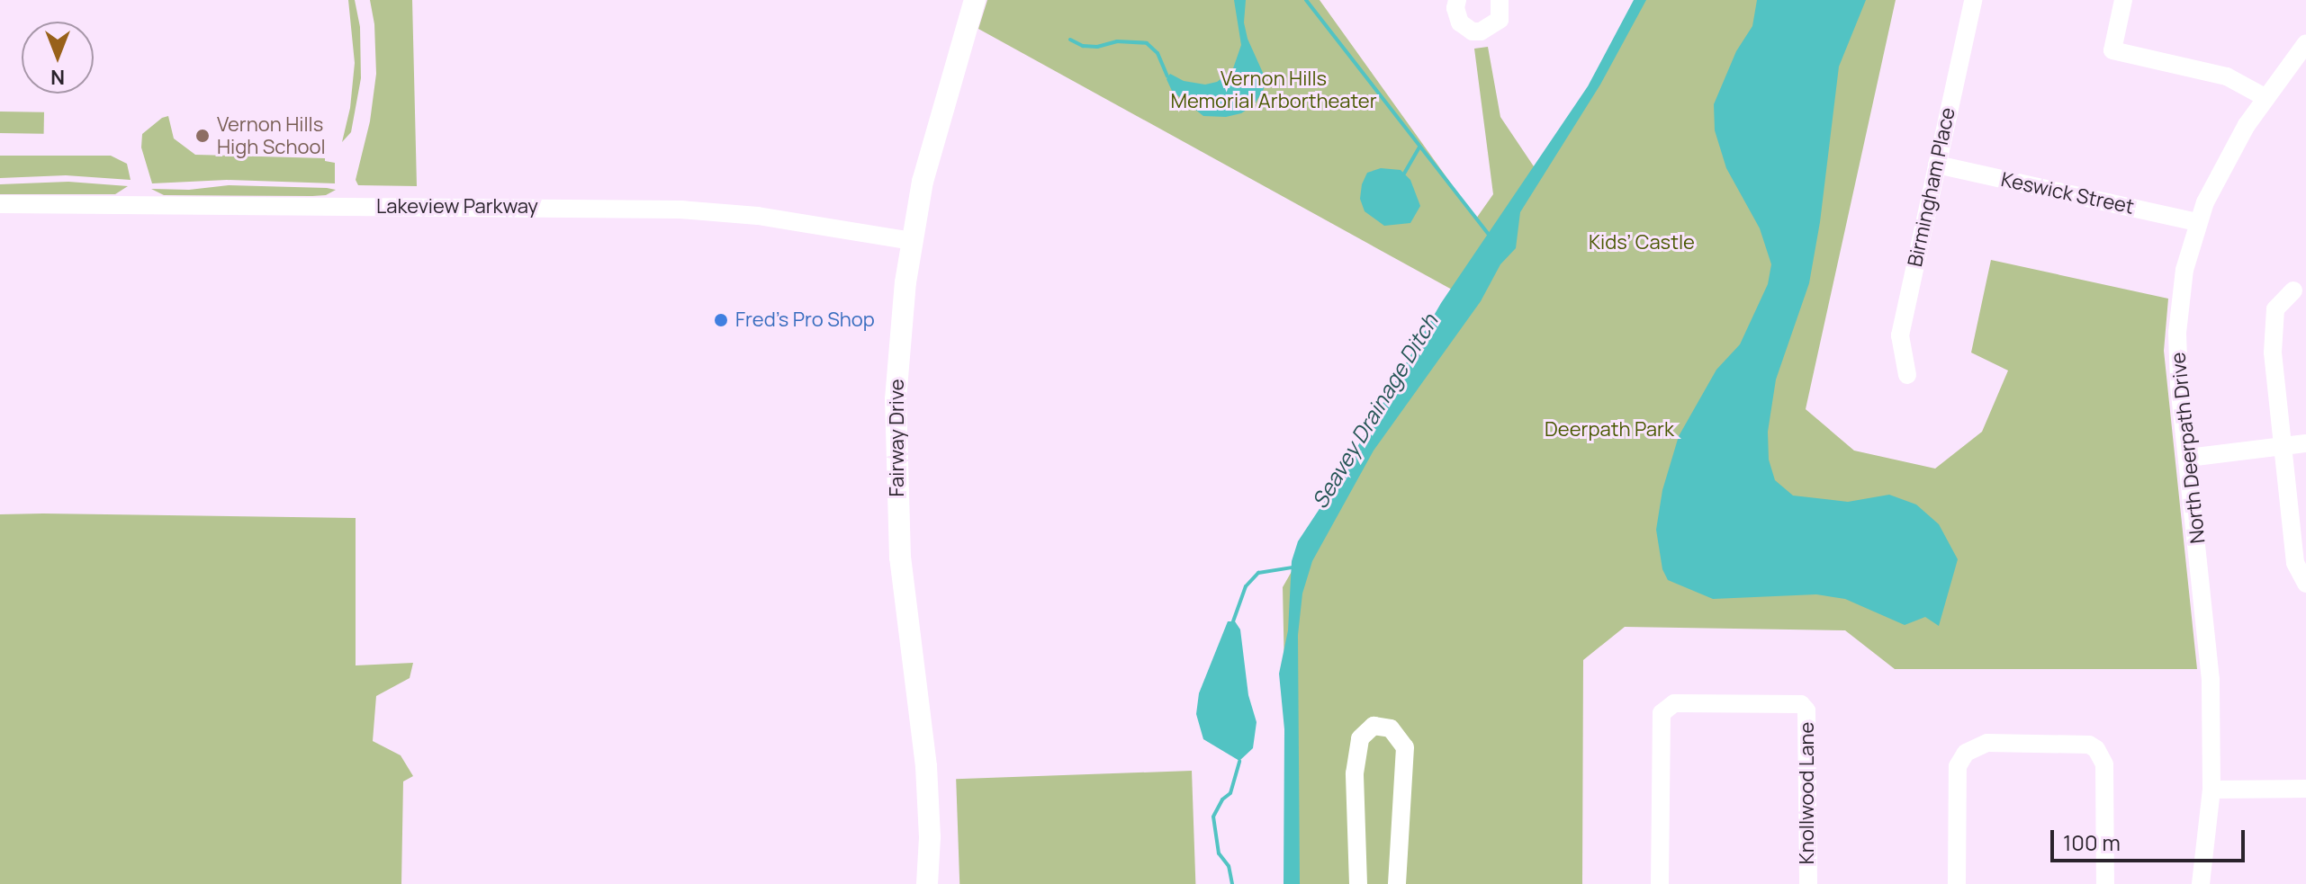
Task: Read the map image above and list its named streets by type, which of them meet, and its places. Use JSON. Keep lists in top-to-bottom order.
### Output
{
  "streets": {
    "main road": ["Fairway Drive"],
    "street": [
      "Birmingham Place",
      "Keswick Street",
      "Lakeview Parkway",
      "North Deerpath Drive",
      "Knollwood Lane"
    ]
  },
  "crossings": [
    ["Birmingham Place", "Keswick Street"],
    ["Keswick Street", "North Deerpath Drive"],
    ["Lakeview Parkway", "Fairway Drive"]
  ],
  "water": ["Seavey Drainage Ditch"],
  "parks": ["Vernon Hills Memorial Arbortheater", "Kids’ Castle", "Deerpath Park"],
  "places": ["Vernon Hills High School", "Fred's Pro Shop"],
  "scale_bar": "100 m",
  "north": "bottom"
}
